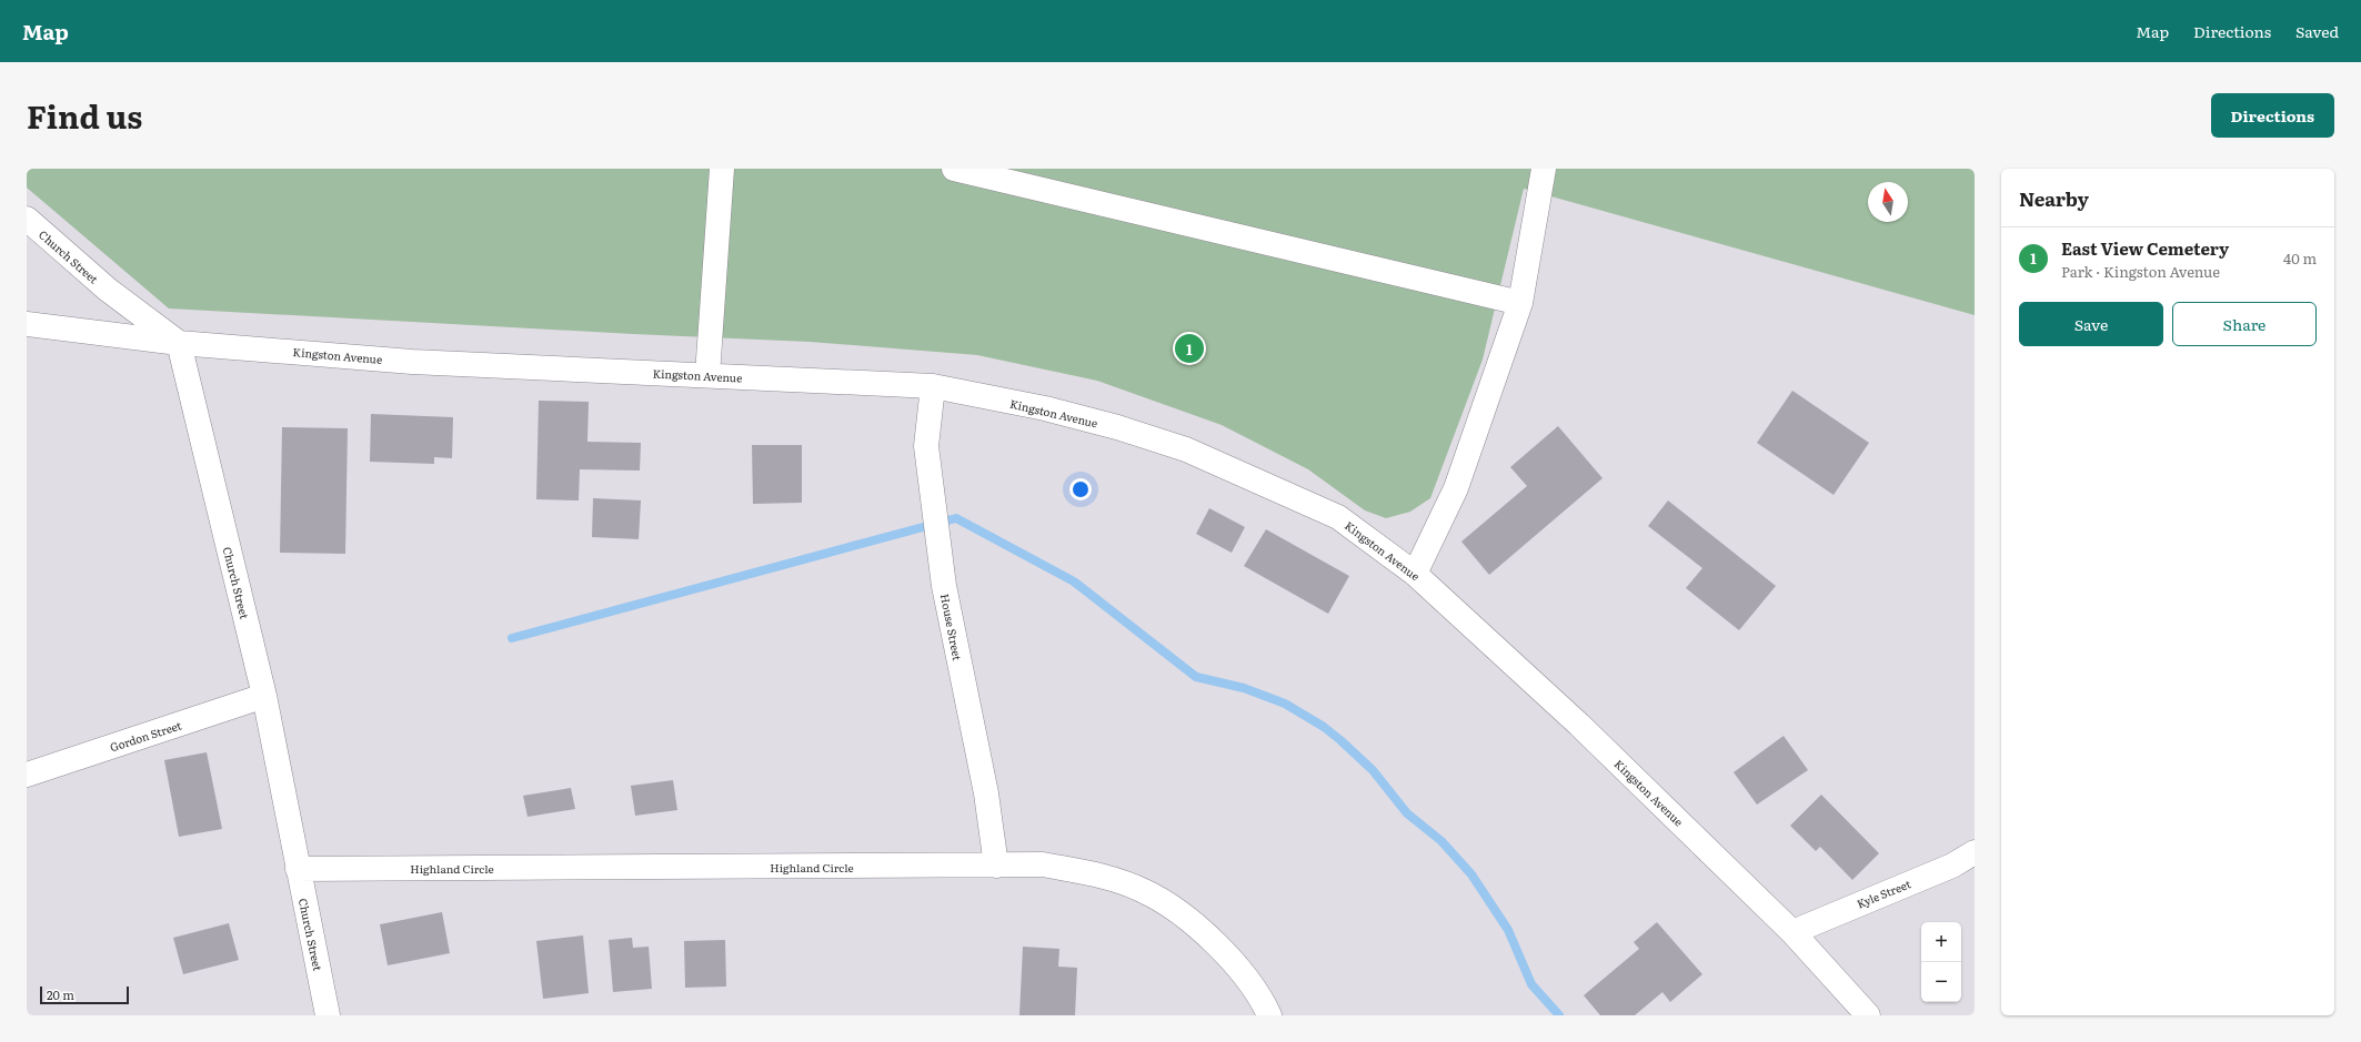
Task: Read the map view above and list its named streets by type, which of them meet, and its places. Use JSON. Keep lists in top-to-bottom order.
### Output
{
  "streets": {
    "street": [
      "Church Street",
      "Kingston Avenue",
      "House Street",
      "Gordon Street",
      "Highland Circle",
      "Kyle Street"
    ]
  },
  "crossings": [
    ["Church Street", "Kingston Avenue"],
    ["Church Street", "Gordon Street"],
    ["Church Street", "Highland Circle"],
    ["Kingston Avenue", "House Street"],
    ["Kingston Avenue", "Kyle Street"],
    ["House Street", "Highland Circle"]
  ],
  "scale_bar": "20 m",
  "north": "top",
  "page": {
    "header": "Map",
    "nav": ["Map", "Directions", "Saved"],
    "title": "Find us",
    "buttons": [
      "Directions",
      ["Save", "Share"]
    ],
    "heading": "Nearby",
    "list": [
      {
        "mark": "1",
        "name": "East View Cemetery",
        "note": "Park · Kingston Avenue",
        "value": "40 m"
      }
    ],
    "pins": "1",
    "map_buttons": ["+", "−"],
    "scale": "20 m"
  }
}
